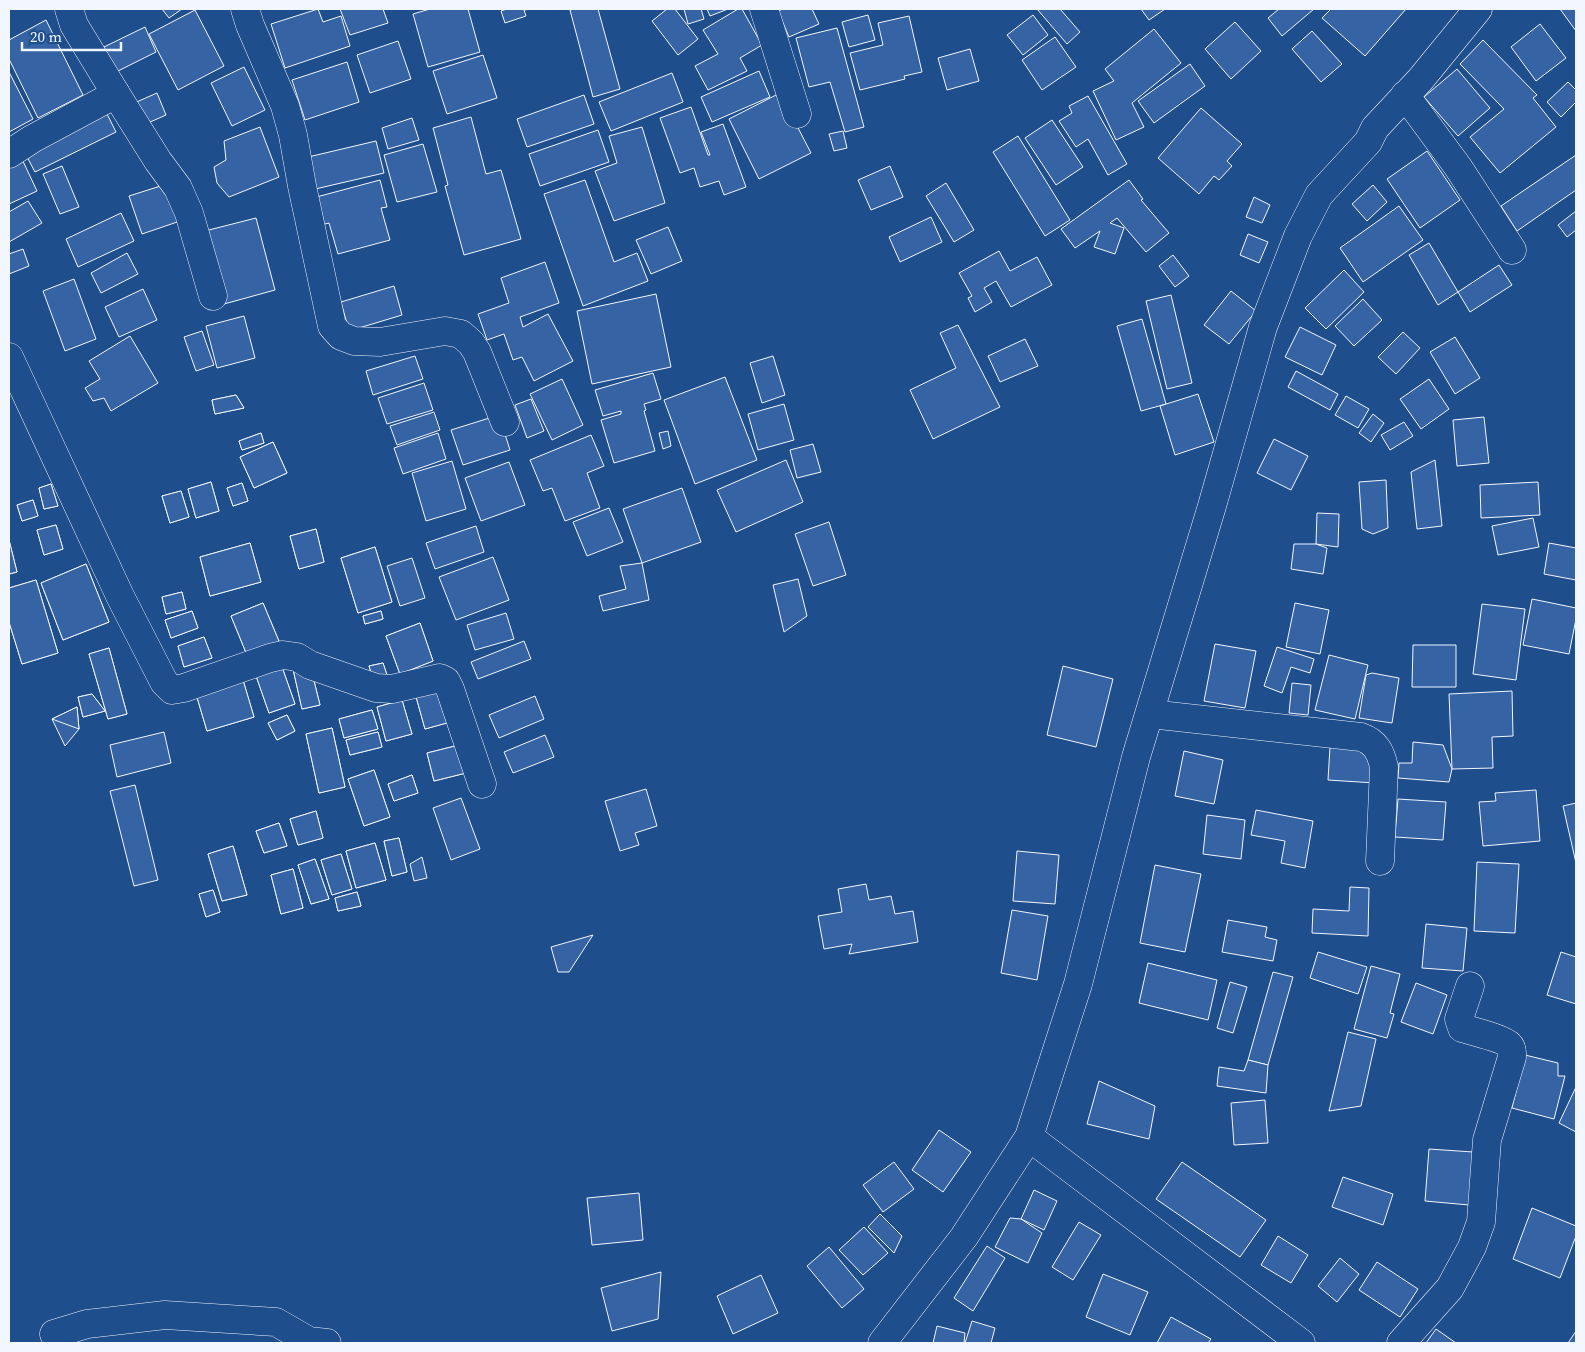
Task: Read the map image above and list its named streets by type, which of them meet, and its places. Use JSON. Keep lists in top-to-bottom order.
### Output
{
  "scale_bar": "20 m"
}
